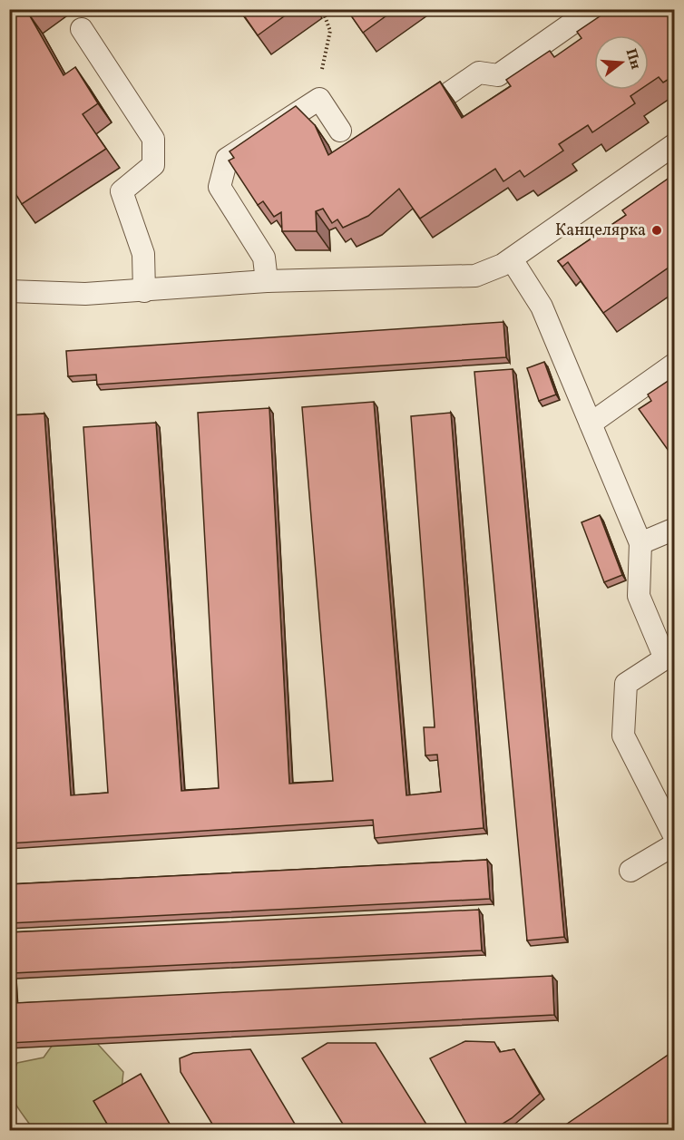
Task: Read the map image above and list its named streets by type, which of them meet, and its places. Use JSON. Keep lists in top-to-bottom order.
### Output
{
  "places": ["Канцелярка"],
  "north": "right"
}
